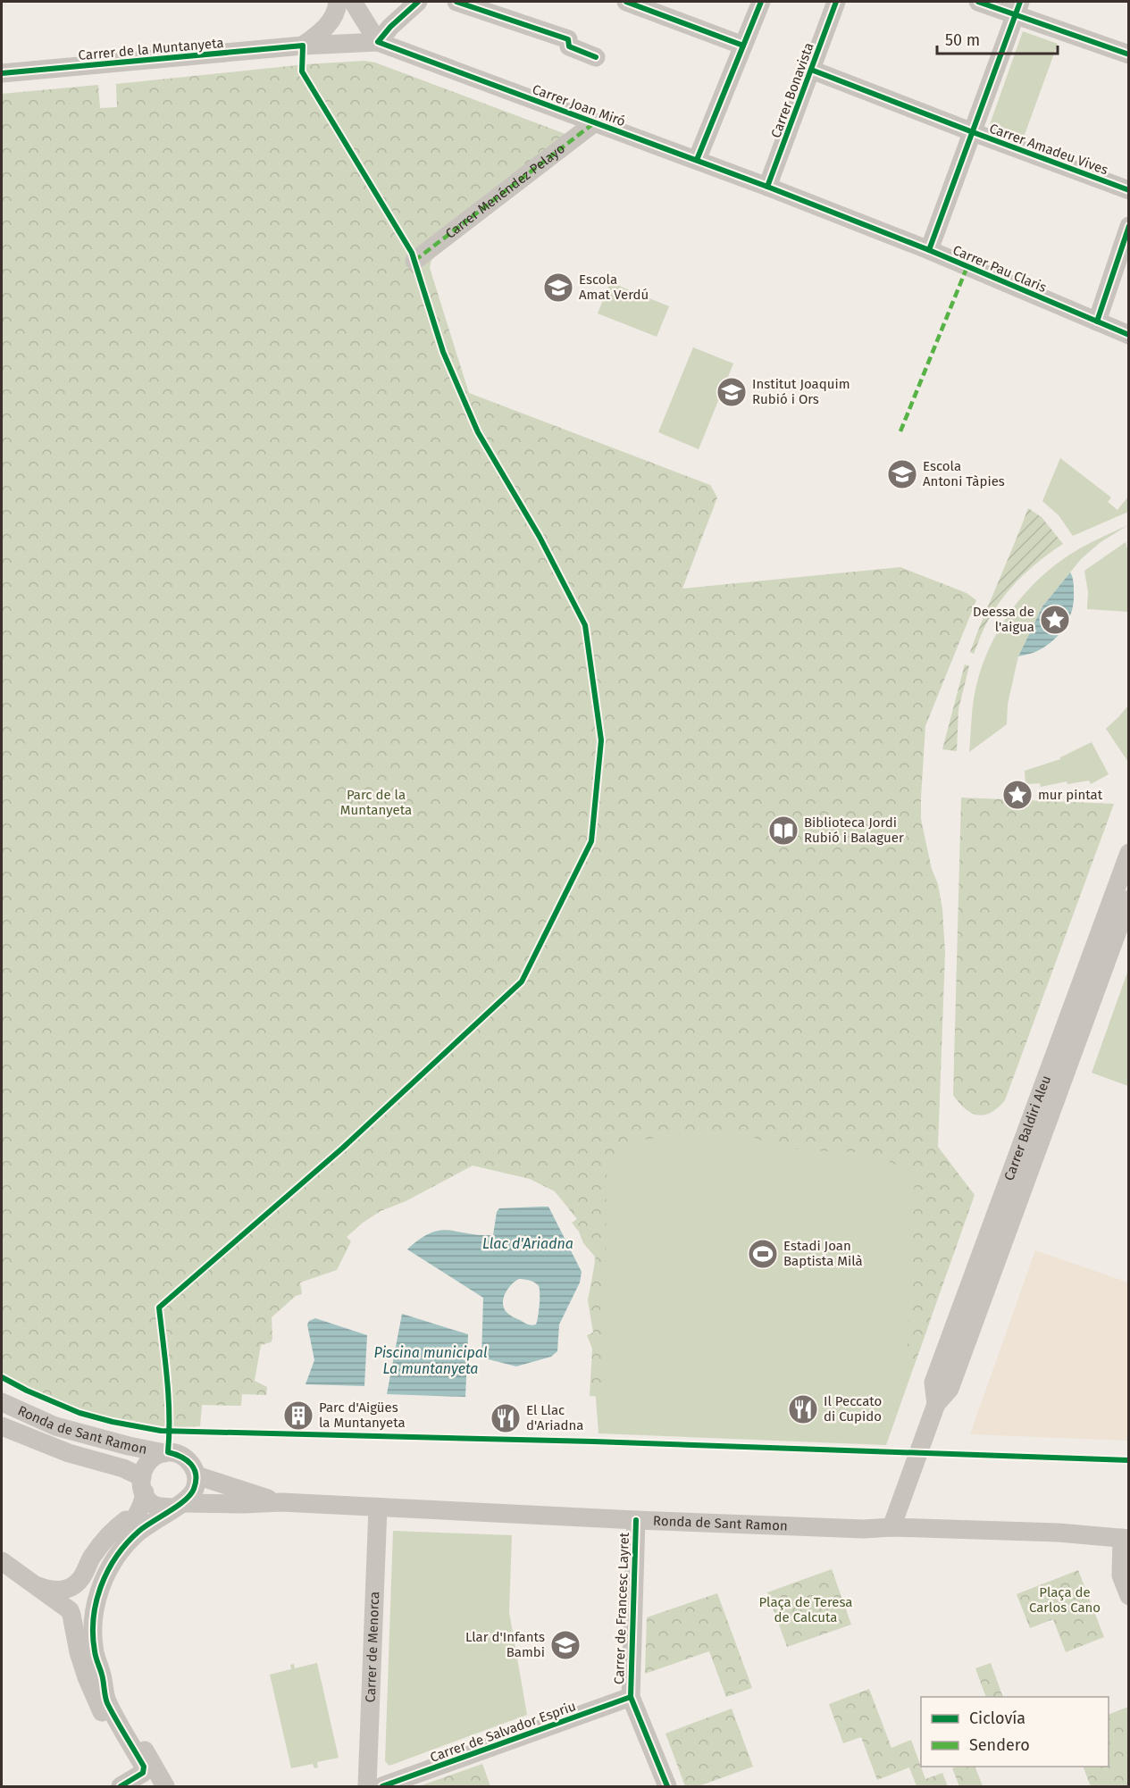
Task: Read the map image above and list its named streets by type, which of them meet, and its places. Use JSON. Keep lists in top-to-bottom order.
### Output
{
  "streets": {
    "street": [
      "Carrer de la Muntanyeta",
      "Carrer Bonavista",
      "Carrer Joan Miró",
      "Carrer Amadeu Vives",
      "Carrer Menéndez Pelayo",
      "Carrer Pau Claris",
      "Carrer Baldiri Aleu",
      "Ronda de Sant Ramon",
      "Carrer de Francesc Layret",
      "Carrer de Menorca",
      "Carrer de Salvador Espriu"
    ]
  },
  "crossings": [
    ["Carrer de la Muntanyeta", "Carrer Joan Miró"],
    ["Carrer Bonavista", "Carrer Joan Miró"],
    ["Carrer Bonavista", "Carrer Amadeu Vives"],
    ["Carrer Bonavista", "Carrer Pau Claris"],
    ["Carrer Joan Miró", "Carrer Menéndez Pelayo"],
    ["Carrer Joan Miró", "Carrer Pau Claris"],
    ["Carrer Baldiri Aleu", "Ronda de Sant Ramon"],
    ["Ronda de Sant Ramon", "Carrer de Francesc Layret"],
    ["Ronda de Sant Ramon", "Carrer de Menorca"],
    ["Carrer de Francesc Layret", "Carrer de Salvador Espriu"]
  ],
  "water": ["Llac d'Ariadna", "Piscina municipal La muntanyeta"],
  "parks": ["Parc de la Muntanyeta", "Plaça de Carlos Cano", "Plaça de Teresa de Calcuta"],
  "places": {
    "school or university": [
      "Escola Amat Verdú",
      "Institut Joaquim Rubió i Ors",
      "Escola Antoni Tàpies",
      "Llar d'Infants Bambi"
    ],
    "place": ["Deessa de l'aigua", "mur pintat"],
    "library": ["Biblioteca Jordi Rubió i Balaguer"],
    "sports": ["Estadi Joan Baptista Milà"],
    "restaurant": ["Il Peccato di Cupido", "El Llac d'Ariadna"],
    "building": ["Parc d'Aigües la Muntanyeta"]
  },
  "legend": ["Ciclovía", "Sendero"],
  "scale_bar": "50 m"
}
